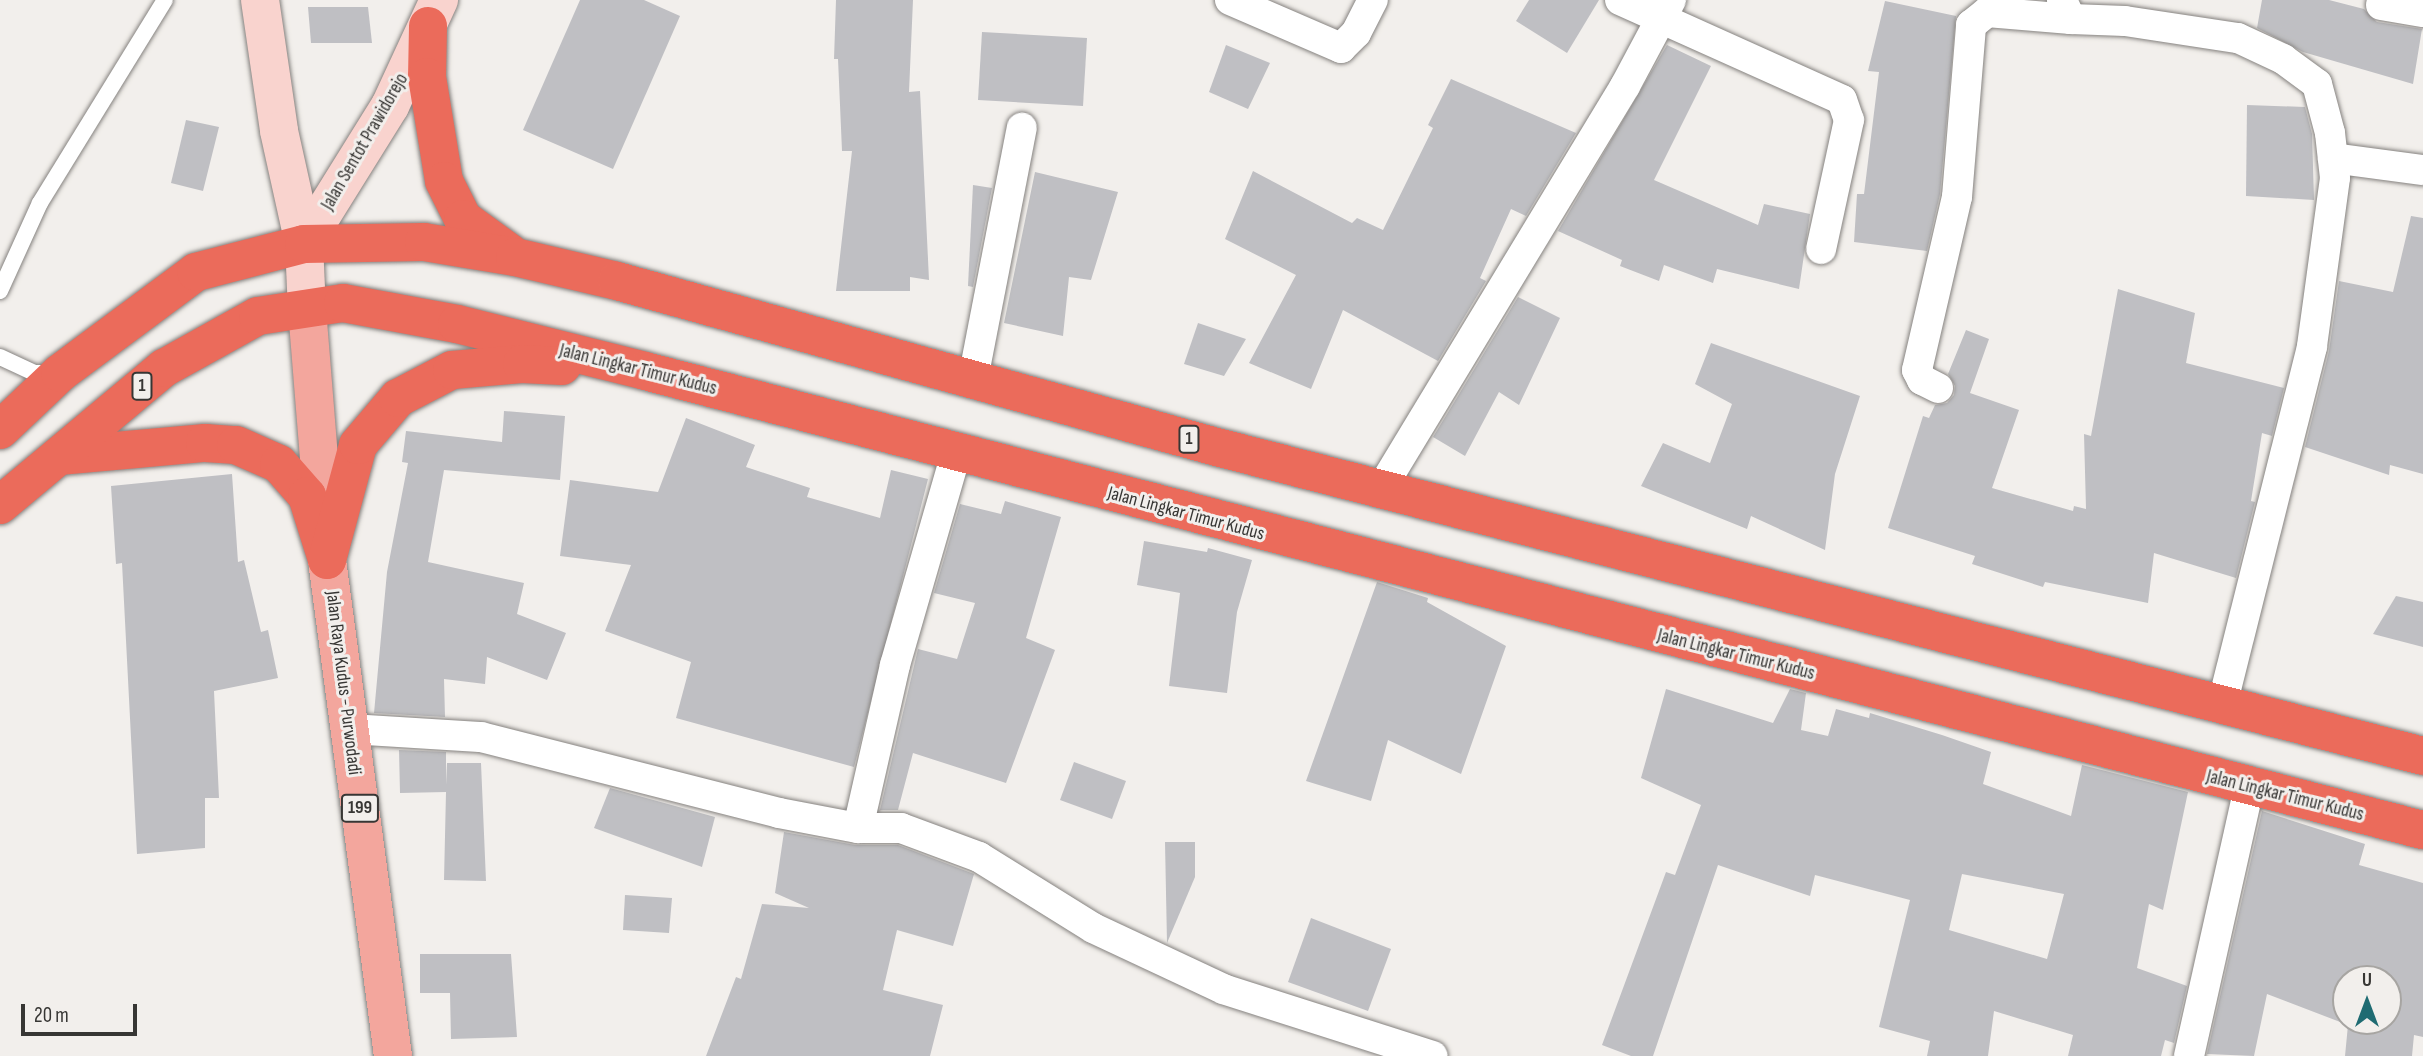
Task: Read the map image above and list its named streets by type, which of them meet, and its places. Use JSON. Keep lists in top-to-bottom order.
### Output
{
  "streets": {
    "highway": ["Jalan Lingkar Timur Kudus", "1"],
    "main road": ["Jalan Sentot Prawidorejo", "Jalan Raya Kudus - Purwodadi", "199"]
  },
  "crossings": [
    ["Jalan Sentot Prawidorejo", "1"],
    ["Jalan Lingkar Timur Kudus", "Jalan Raya Kudus - Purwodadi"]
  ],
  "scale_bar": "20 m",
  "north": "top"
}
